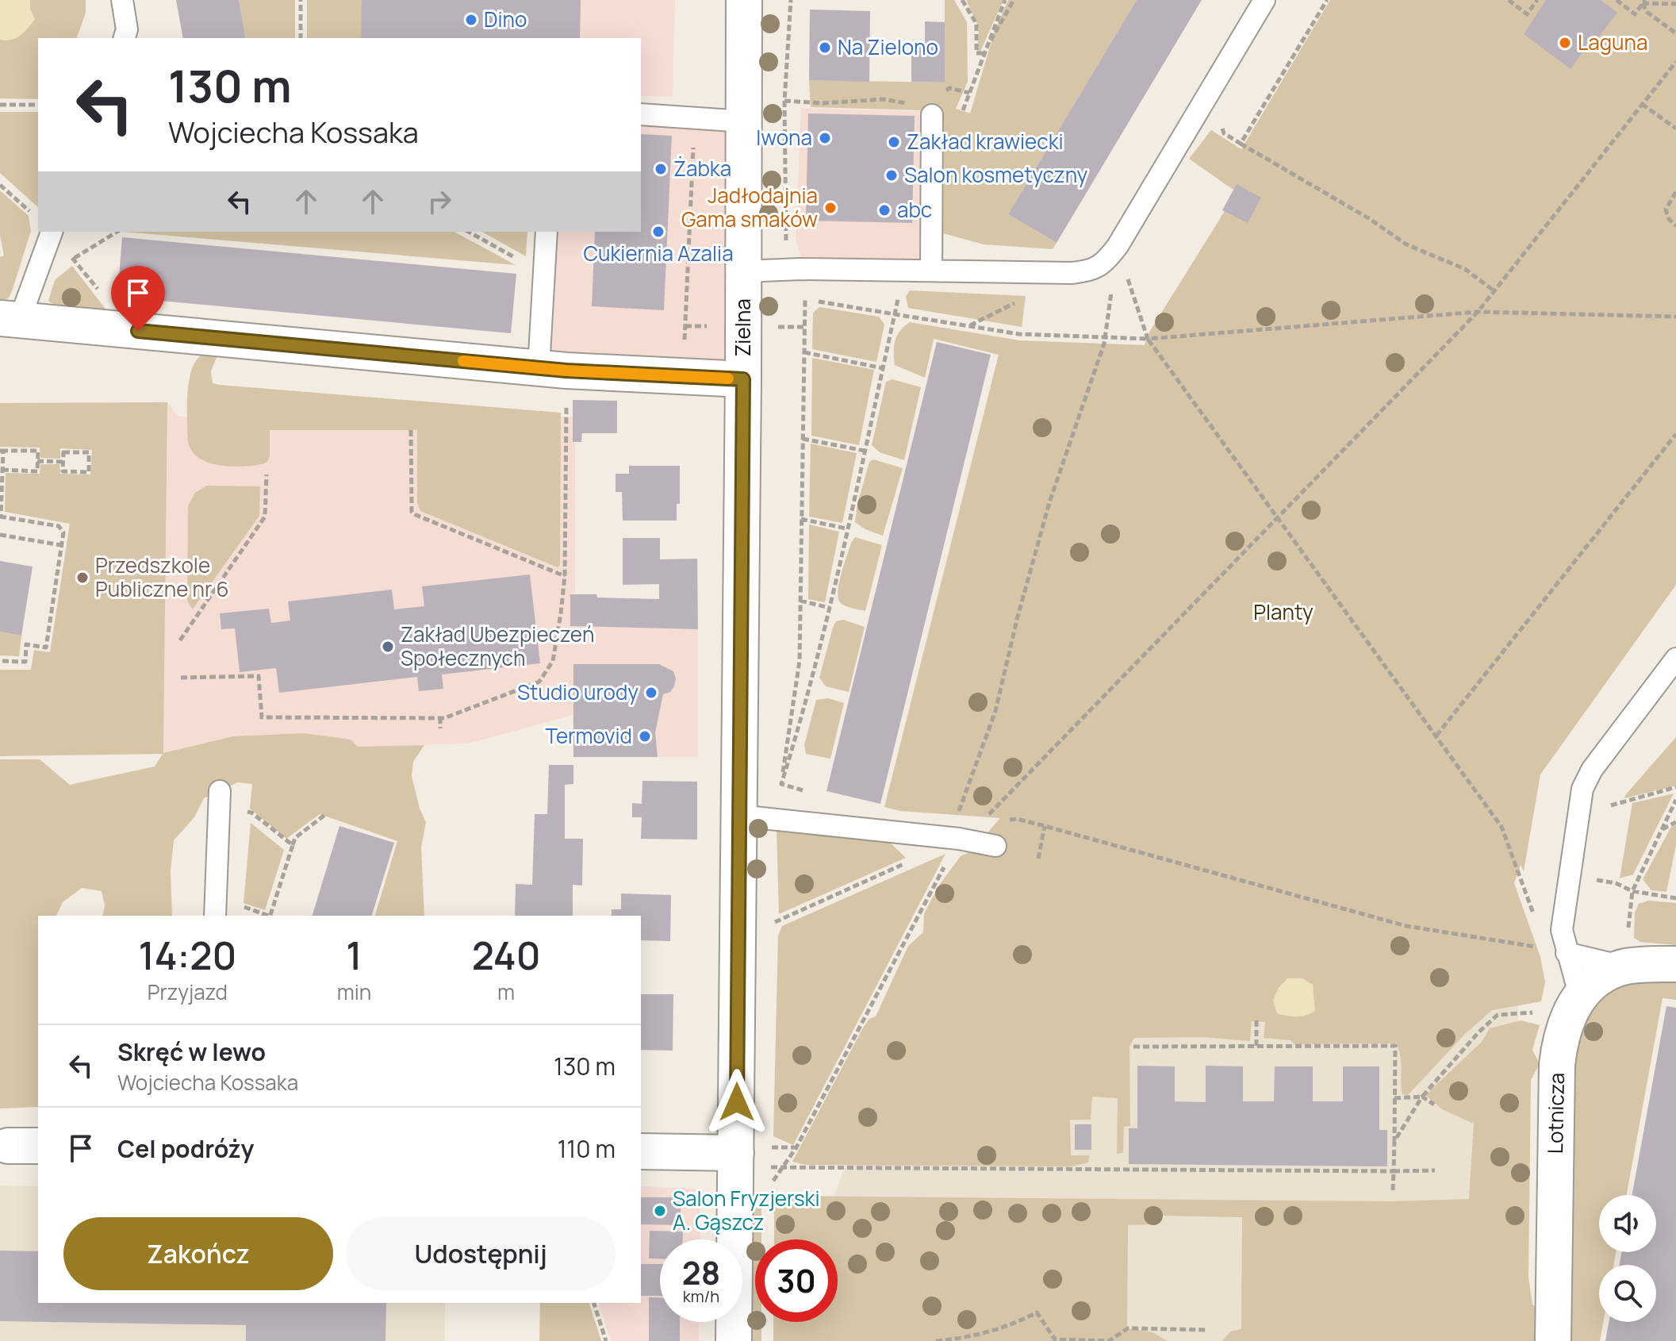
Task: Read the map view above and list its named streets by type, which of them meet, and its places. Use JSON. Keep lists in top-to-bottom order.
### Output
{
  "streets": {
    "street": ["Zielna", "Lotnicza"]
  },
  "parks": ["Planty"],
  "places": [
    "Dino",
    "Laguna",
    "Na Zielono",
    "Iwona",
    "Zakład krawiecki",
    "Żabka",
    "Salon kosmetyczny",
    "Jadłodajnia Gama smaków",
    "abc",
    "Cukiernia Azalia",
    "Przedszkole Publiczne nr 6",
    "Zakład Ubezpieczeń Społecznych",
    "Studio urody",
    "Termovid",
    "Salon Fryzjerski A. Gąszcz"
  ],
  "page": {
    "turn": ["130 m", "Wojciecha Kossaka"],
    "eta": [
      "14:20",
      "Przyjazd",
      "1",
      "min",
      "240",
      "m"
    ],
    "list": [
      {
        "name": "Skręć w lewo",
        "note": "Wojciecha Kossaka",
        "value": "130 m"
      },
      {
        "name": "Cel podróży",
        "value": "110 m"
      }
    ],
    "buttons": ["Zakończ", "Udostępnij"],
    "speed": "28 km/h",
    "limit": "30"
  }
}
